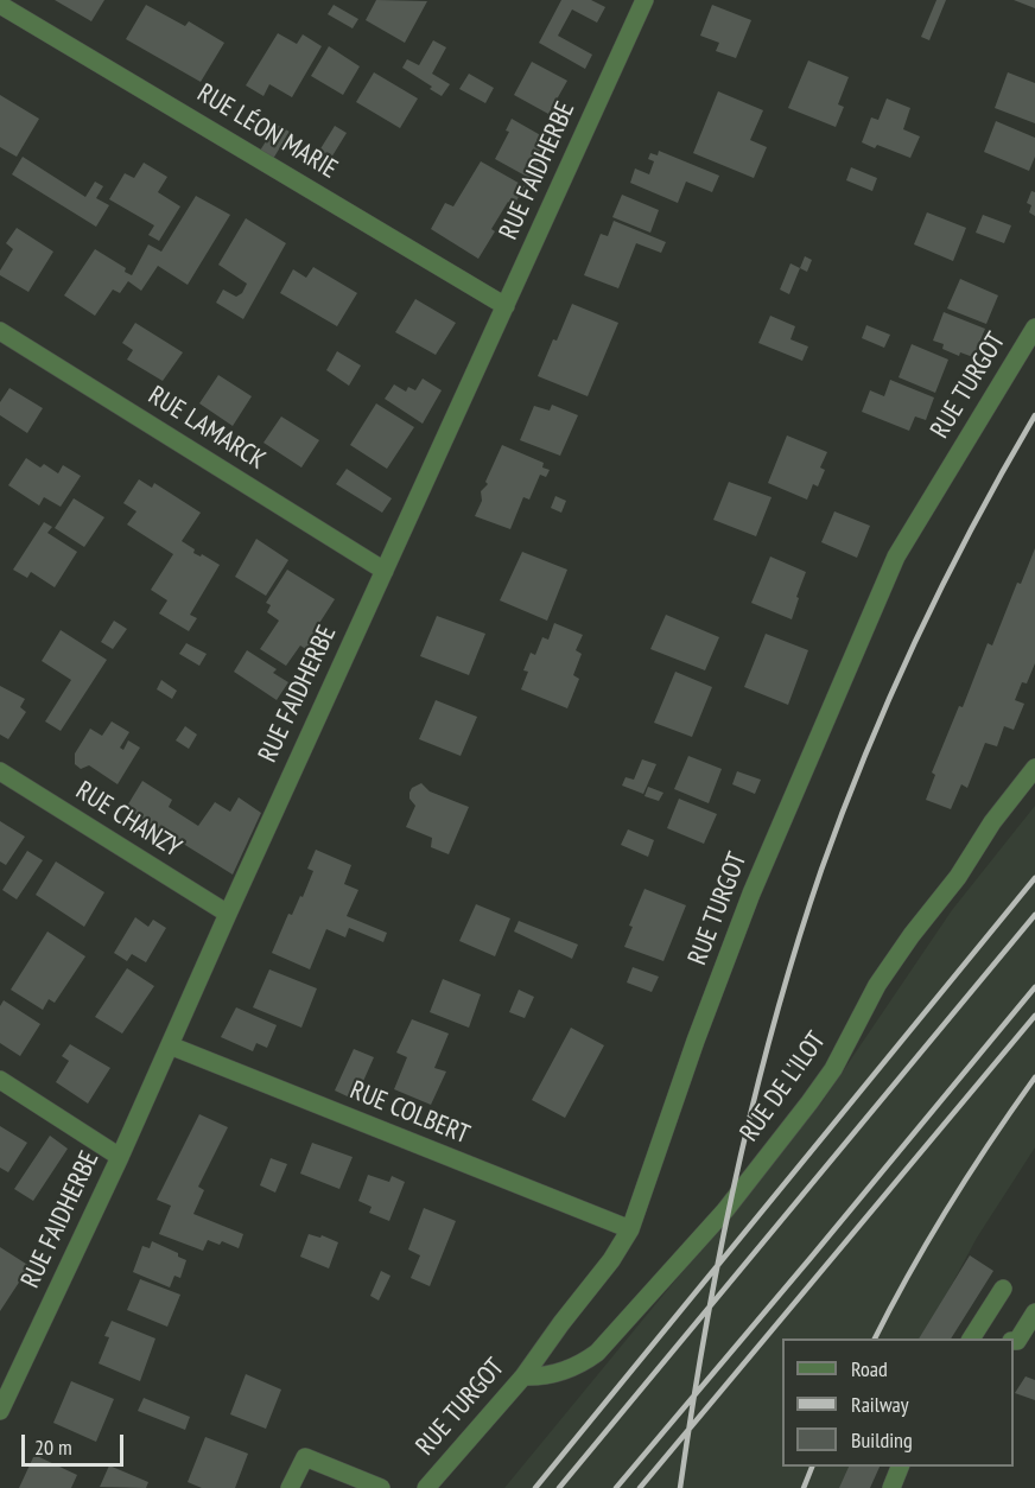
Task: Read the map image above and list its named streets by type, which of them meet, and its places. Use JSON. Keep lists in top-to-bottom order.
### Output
{
  "streets": {
    "street": [
      "RUE LÉON MARIE",
      "RUE FAIDHERBE",
      "RUE TURGOT",
      "RUE LAMARCK",
      "RUE CHANZY",
      "RUE DE L'ILOT",
      "RUE COLBERT"
    ]
  },
  "crossings": [
    ["RUE LÉON MARIE", "RUE FAIDHERBE"],
    ["RUE FAIDHERBE", "RUE LAMARCK"],
    ["RUE FAIDHERBE", "RUE CHANZY"],
    ["RUE FAIDHERBE", "RUE COLBERT"],
    ["RUE TURGOT", "RUE DE L'ILOT"],
    ["RUE TURGOT", "RUE COLBERT"]
  ],
  "legend": ["Road", "Railway", "Building"],
  "scale_bar": "20 m"
}
